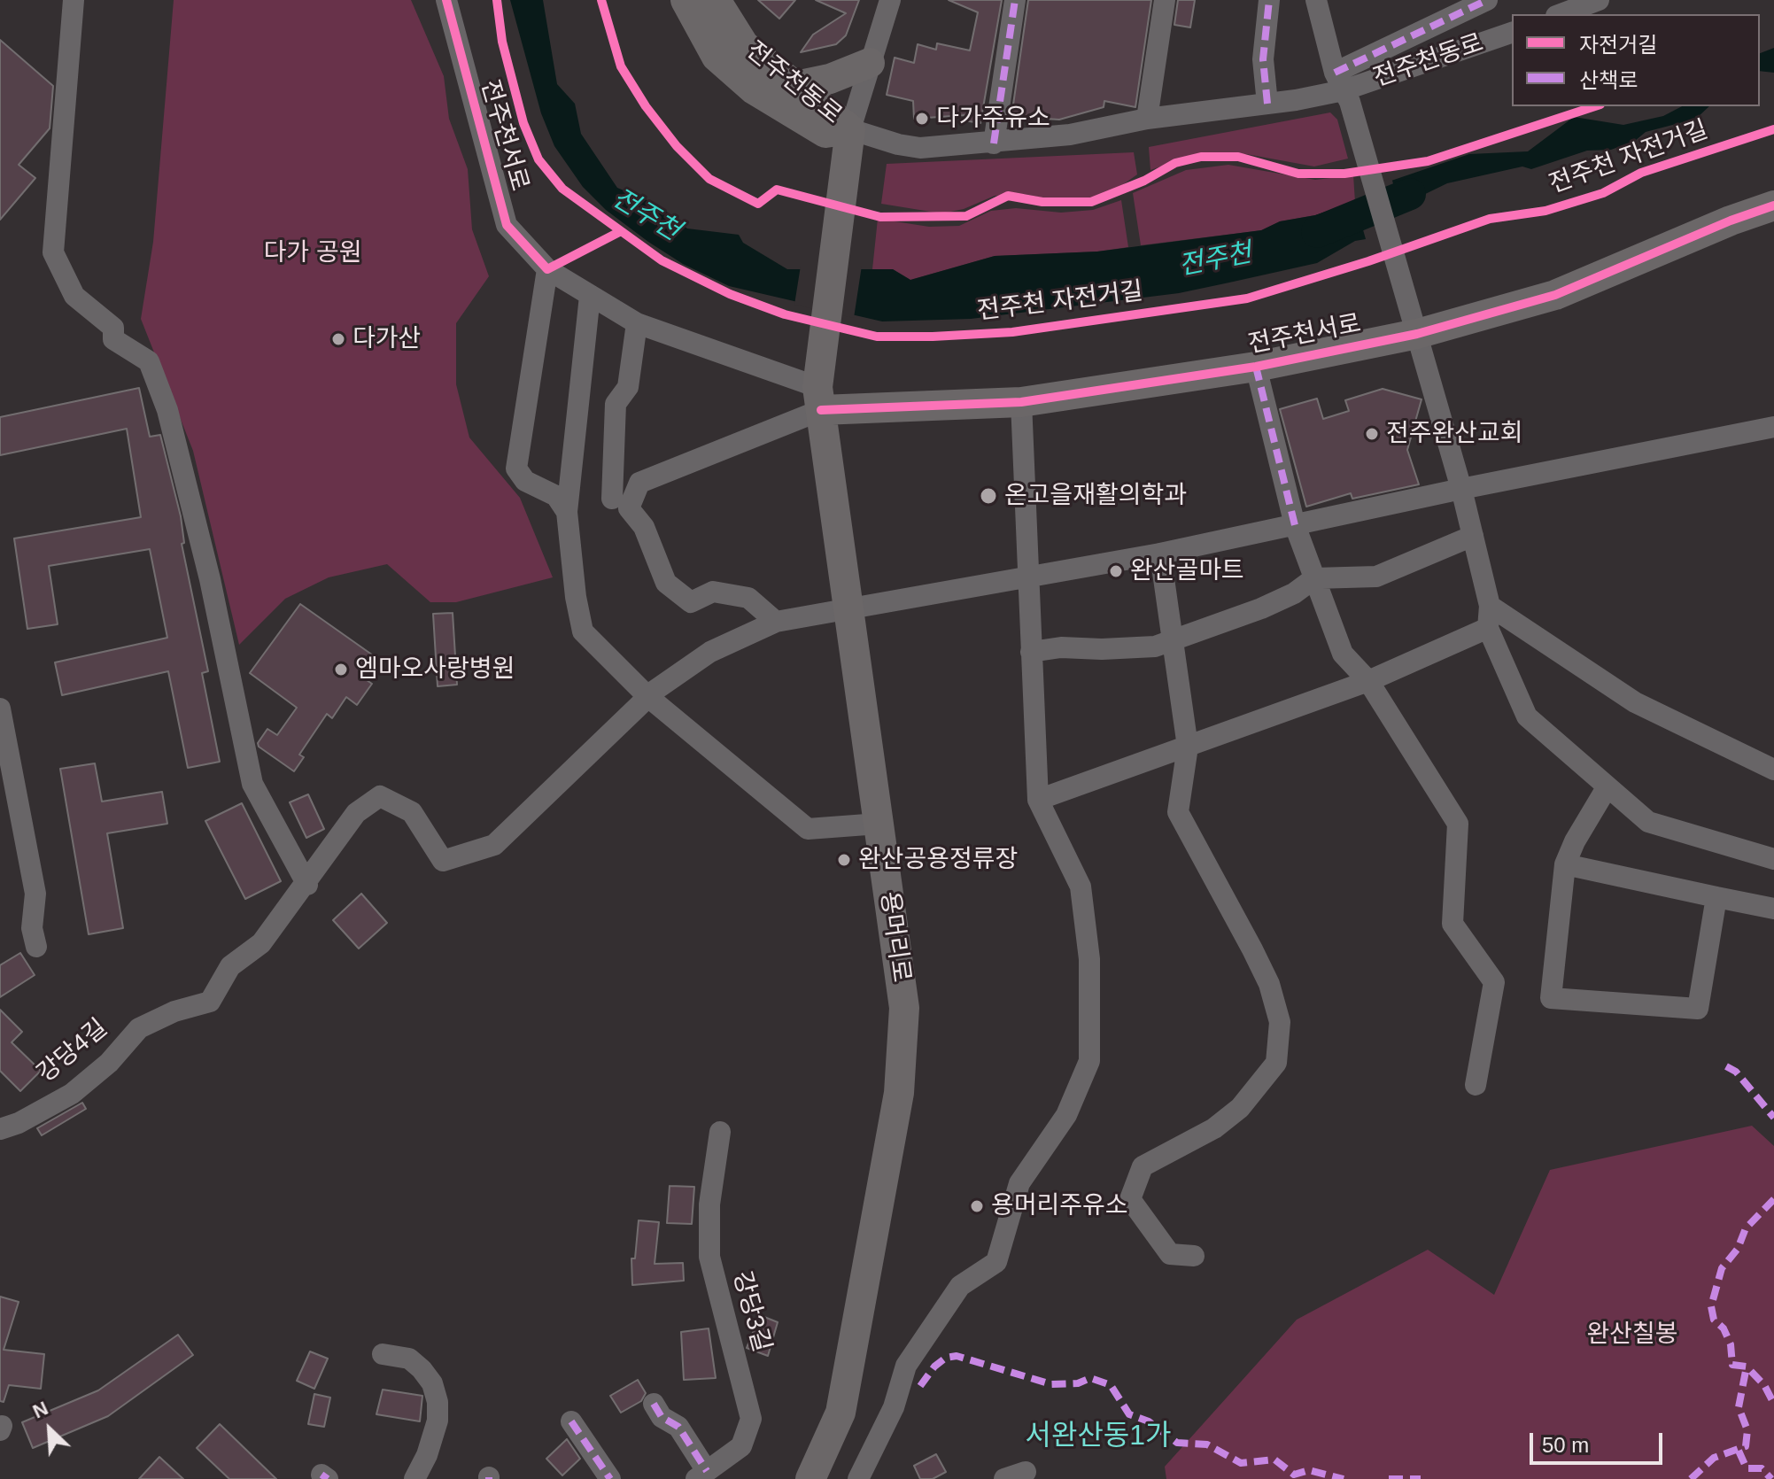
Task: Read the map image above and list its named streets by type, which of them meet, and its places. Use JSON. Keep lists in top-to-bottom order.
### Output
{
  "streets": {
    "street": [
      "전주천동로",
      "전주천서로",
      "용머리로",
      "강당4길",
      "강당3길"
    ],
    "cycle path": ["전주천 자전거길"]
  },
  "crossings": [
    ["전주천동로", "용머리로"],
    ["전주천서로", "용머리로"]
  ],
  "districts": ["서완산동1가"],
  "water": ["전주천"],
  "parks": ["다가 공원", "완산칠봉"],
  "places": [
    "다가주유소",
    "다가산",
    "전주완산교회",
    "온고을재활의학과",
    "완산골마트",
    "엠마오사랑병원",
    "완산공용정류장",
    "용머리주유소"
  ],
  "legend": ["자전거길", "산책로"],
  "scale_bar": "50 m",
  "north": "top left"
}
